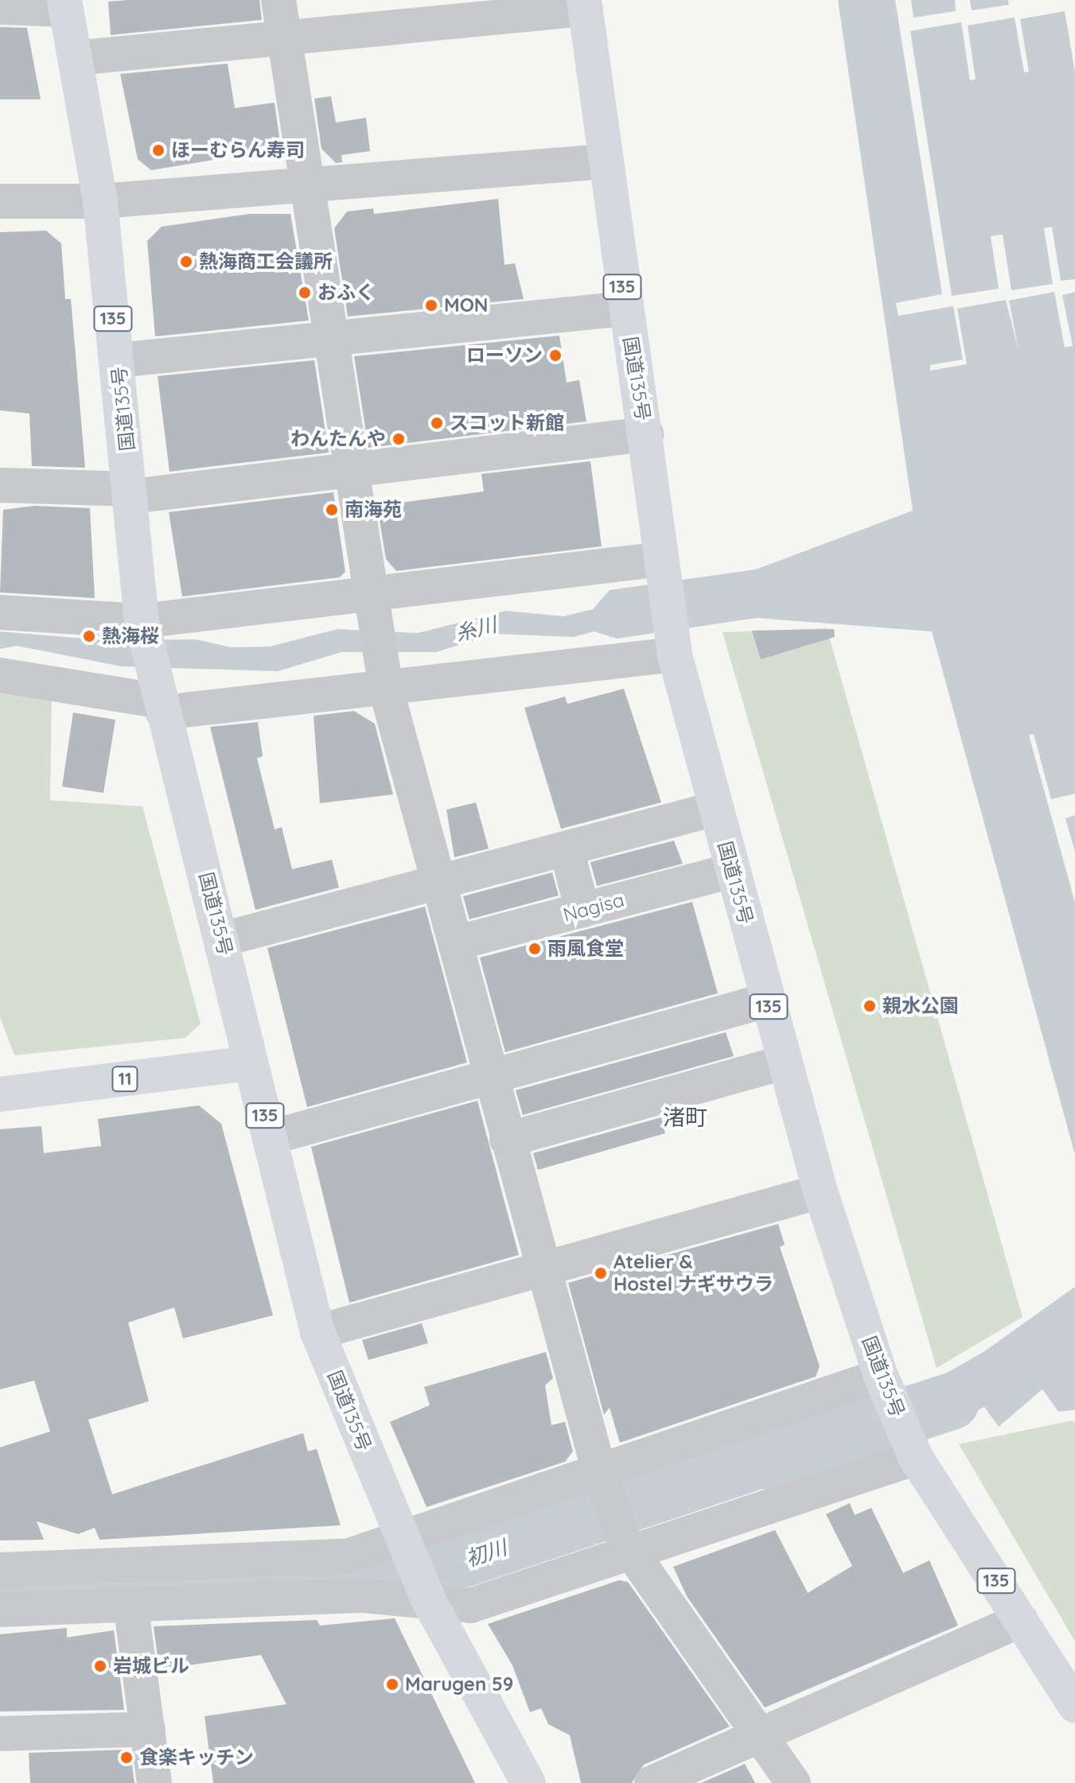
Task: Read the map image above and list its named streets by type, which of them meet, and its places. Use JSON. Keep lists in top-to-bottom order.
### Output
{
  "streets": {
    "main road": ["135", "国道135号", "11"],
    "street": ["Nagisa"]
  },
  "crossings": [
    ["国道135号", "Nagisa"],
    ["国道135号", "11"]
  ],
  "districts": ["渚町"],
  "water": ["糸川", "初川"],
  "places": [
    "ほーむらん寿司",
    "熱海商工会議所",
    "おふく",
    "MON",
    "ローソン",
    "スコット新館",
    "わんたんや",
    "南海苑",
    "熱海桜",
    "雨風食堂",
    "親水公園",
    "Atelier & Hostel ナギサウラ",
    "岩城ビル",
    "Marugen 59",
    "食楽キッチン"
  ]
}
